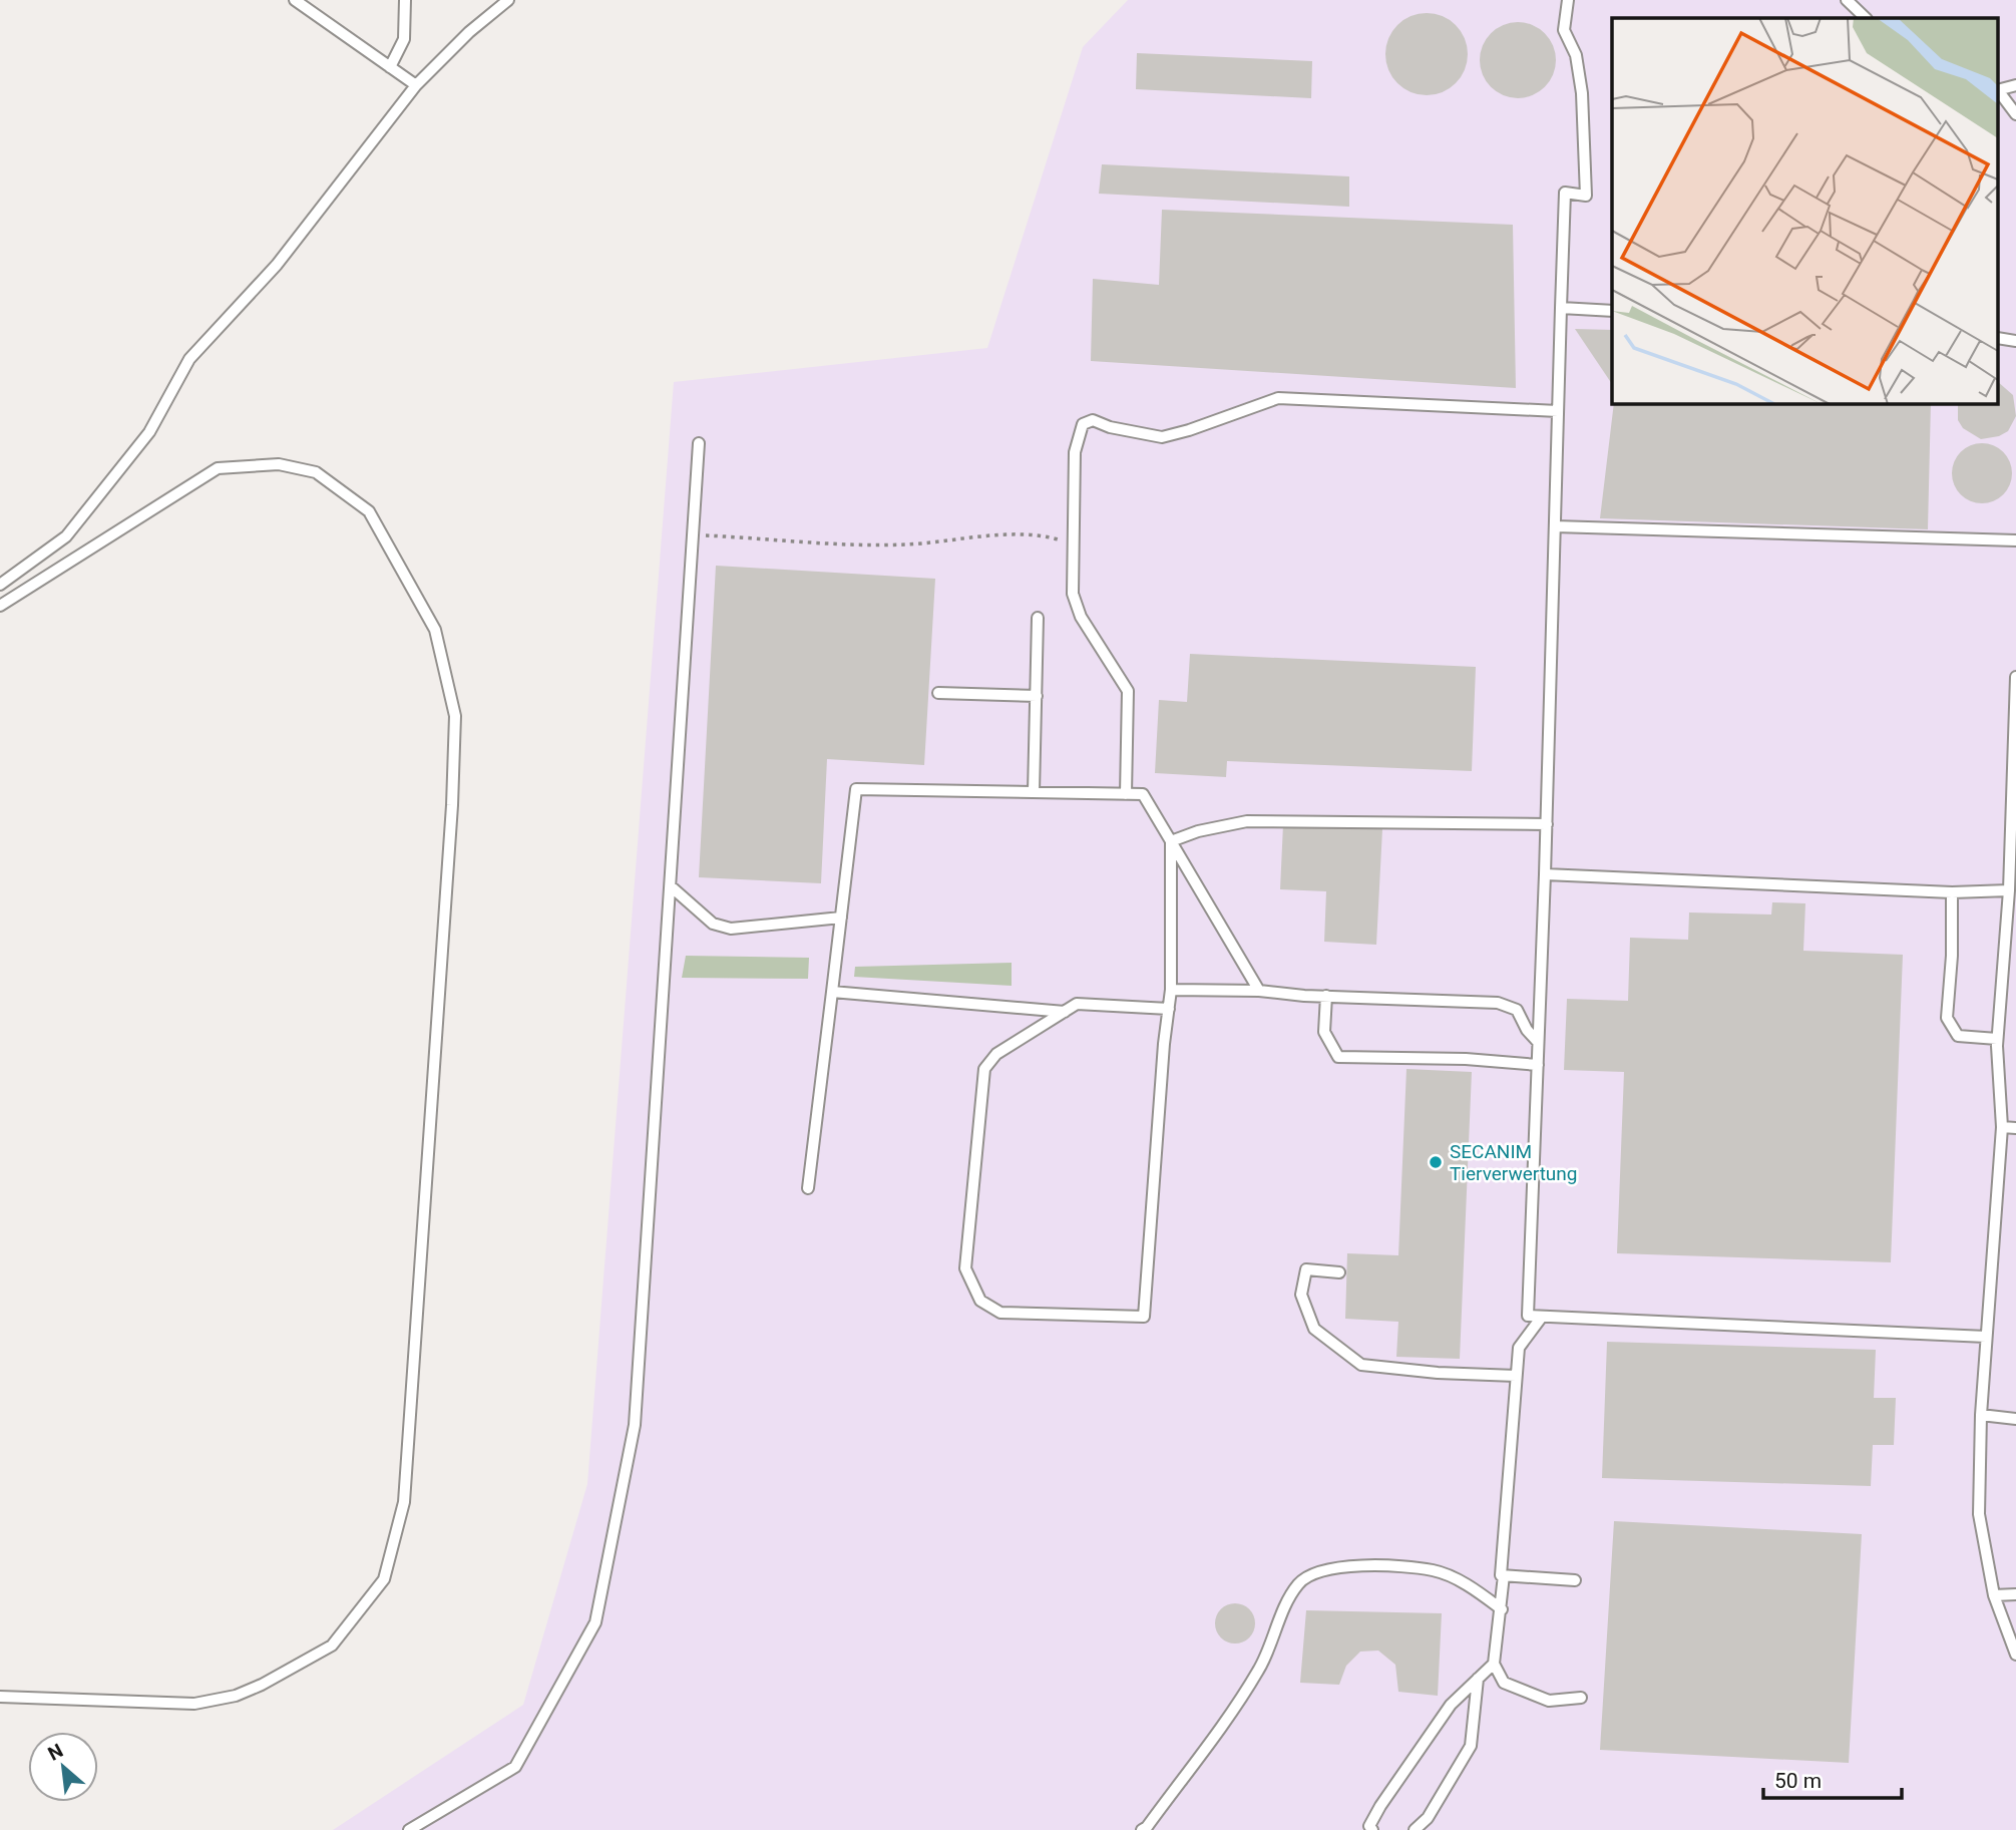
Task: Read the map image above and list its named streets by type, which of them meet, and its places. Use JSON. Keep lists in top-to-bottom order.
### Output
{
  "places": ["SECANIM Tierverwertung"],
  "scale_bar": "50 m",
  "north": "top left"
}
